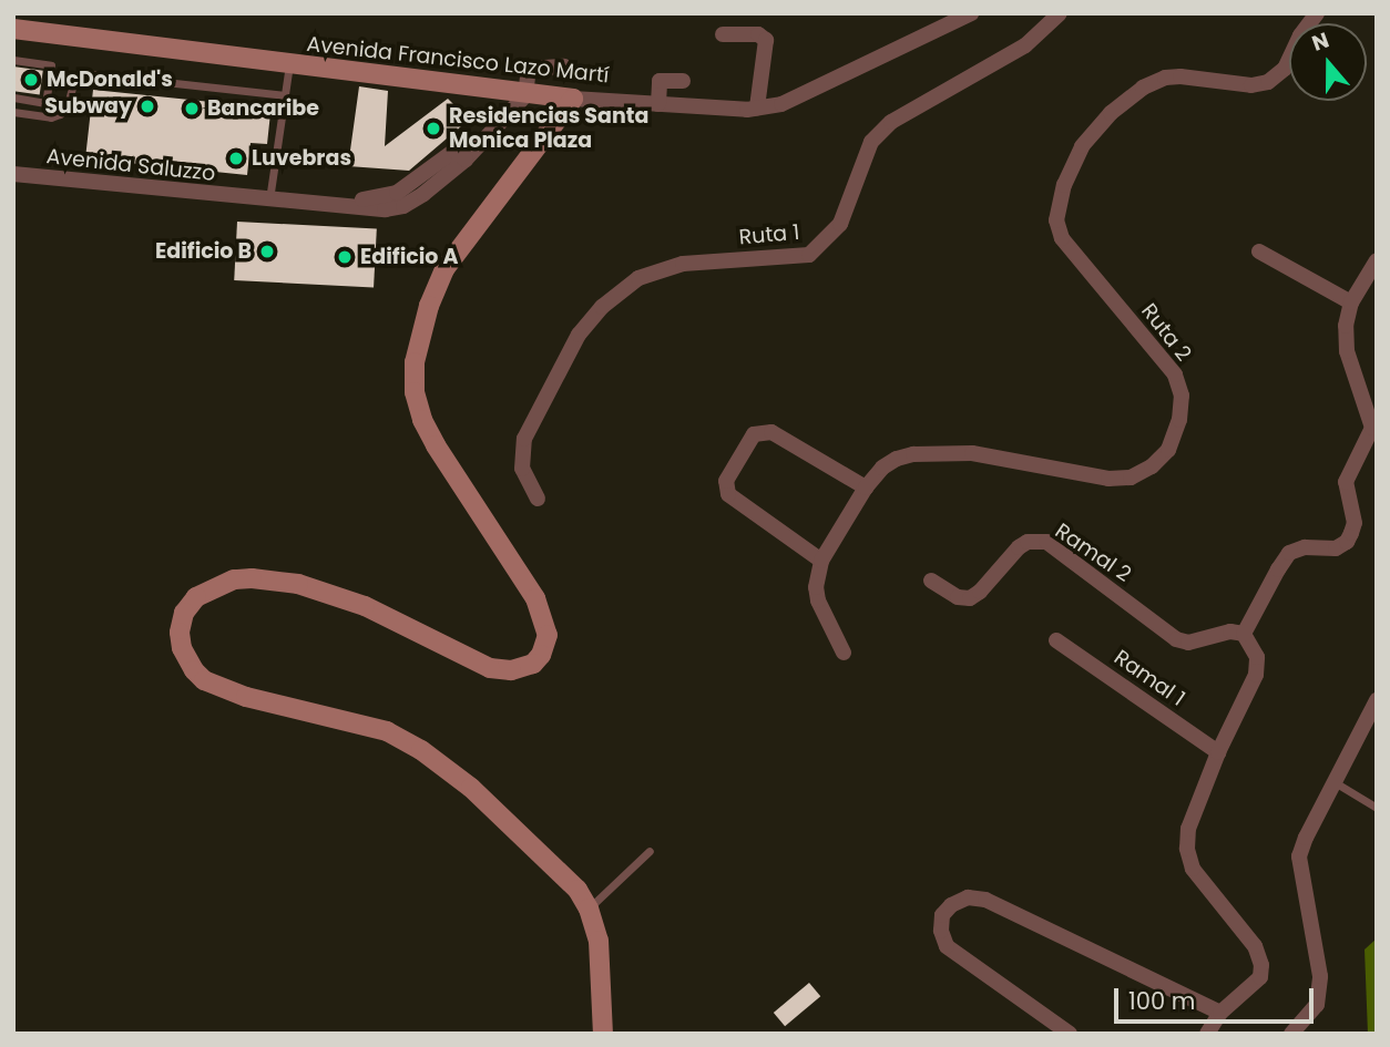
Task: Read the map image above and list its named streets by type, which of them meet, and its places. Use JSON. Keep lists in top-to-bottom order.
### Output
{
  "streets": {
    "main road": ["Avenida Francisco Lazo Martí"],
    "street": [
      "Avenida Saluzzo",
      "Ruta 1",
      "Ruta 2",
      "Ramal 2",
      "Ramal 1"
    ]
  },
  "crossings": [
    ["Avenida Francisco Lazo Martí", "Avenida Saluzzo"]
  ],
  "places": [
    "McDonald's",
    "Subway",
    "Bancaribe",
    "Residencias Santa Monica Plaza",
    "Luvebras",
    "Edificio B",
    "Edificio A"
  ],
  "scale_bar": "100 m",
  "north": "top"
}
